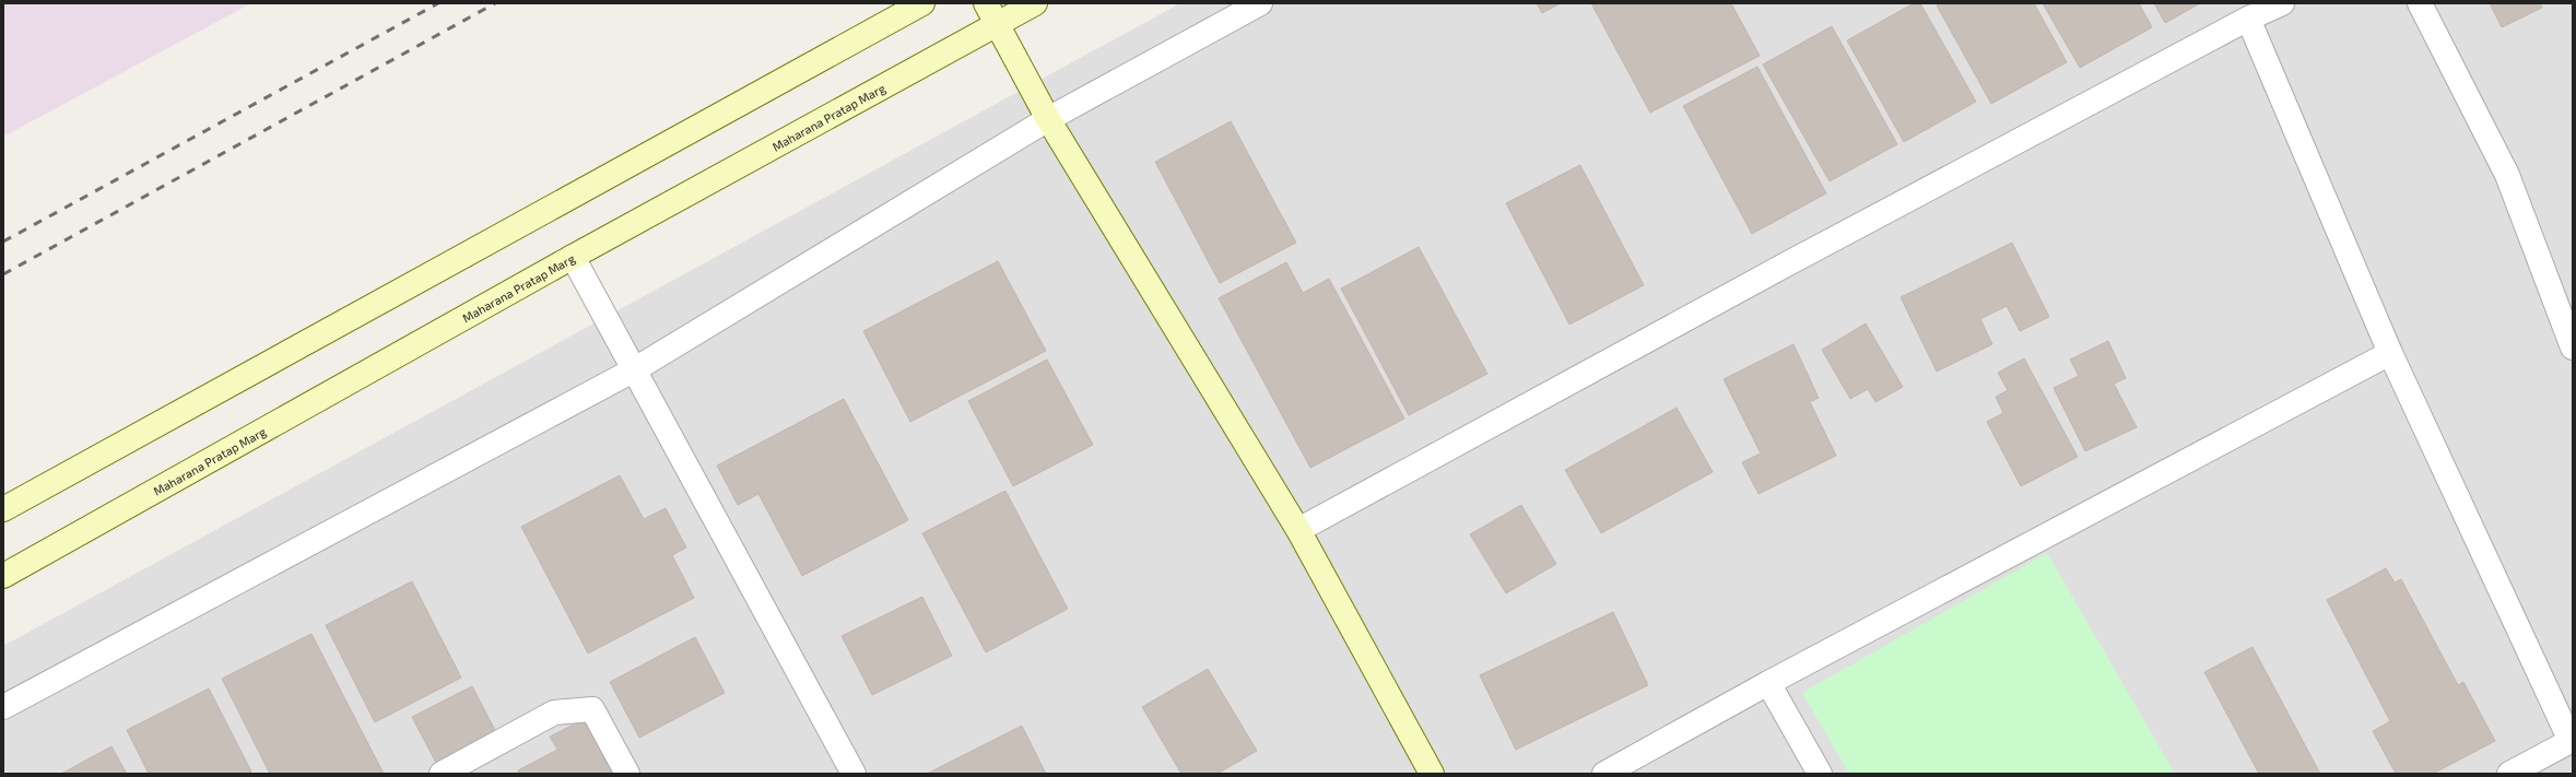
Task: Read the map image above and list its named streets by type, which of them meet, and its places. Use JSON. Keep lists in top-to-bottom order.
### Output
{
  "streets": {
    "main road": ["Maharana Pratap Marg"]
  }
}
